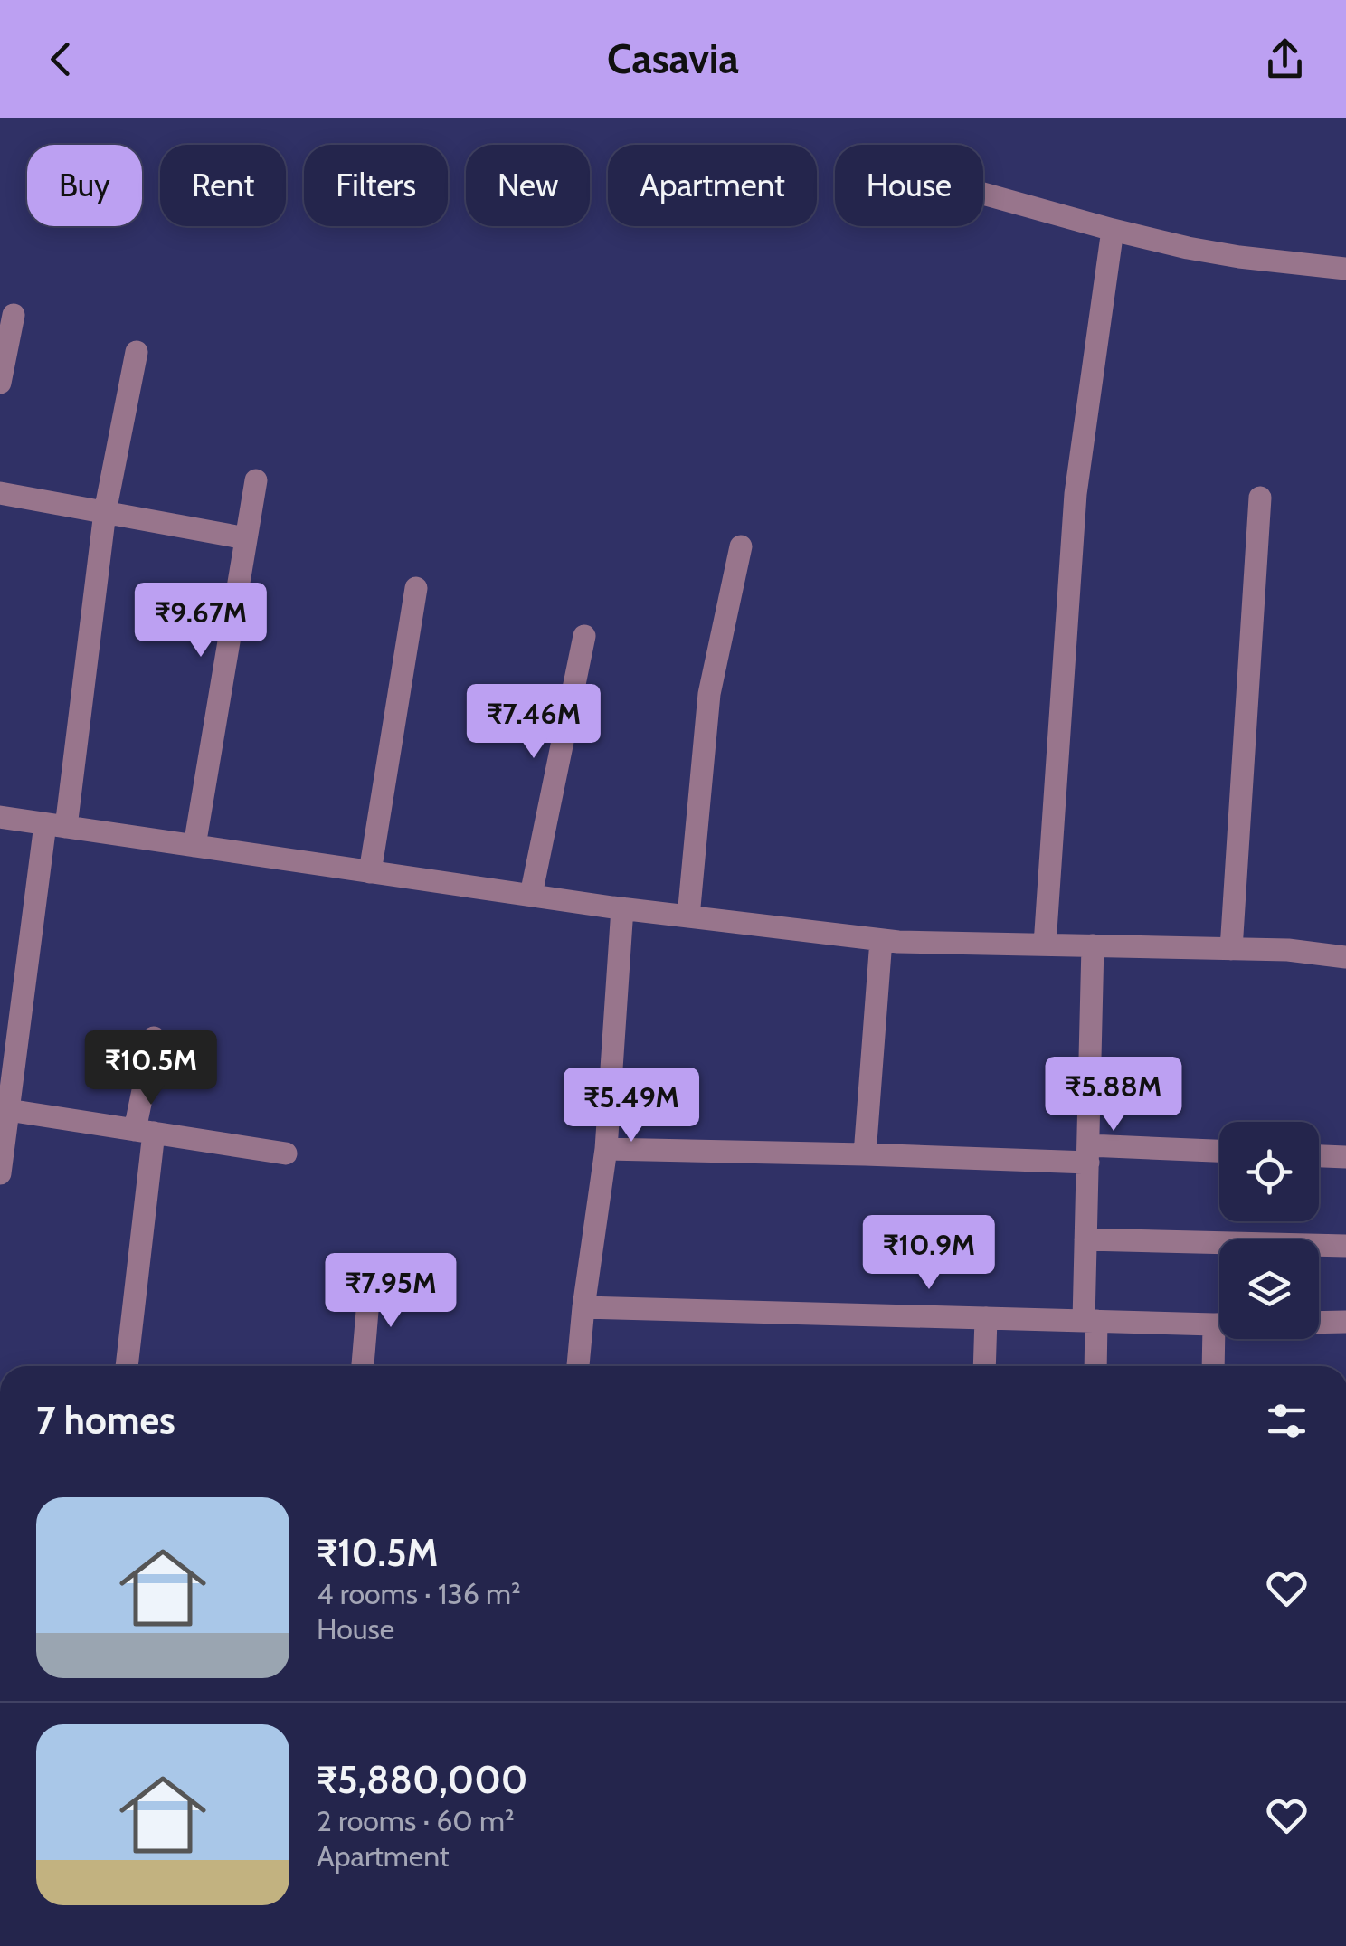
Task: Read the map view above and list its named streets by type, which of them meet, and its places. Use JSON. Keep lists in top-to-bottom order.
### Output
{
  "page": {
    "header": "Casavia",
    "chip": [
      "Buy",
      "Rent",
      "Filters",
      "New",
      "Apartment",
      "House"
    ],
    "price": [
      "₹9.67M",
      "₹7.46M",
      "₹10.5M",
      "₹5.88M",
      "₹5.49M",
      "₹10.9M",
      "₹7.95M"
    ],
    "heading": "7 homes",
    "list": [
      {
        "name": "₹10.5M",
        "note": "4 rooms · 136 m² · House"
      },
      {
        "name": "₹5,880,000",
        "note": "2 rooms · 60 m² · Apartment"
      }
    ]
  }
}
